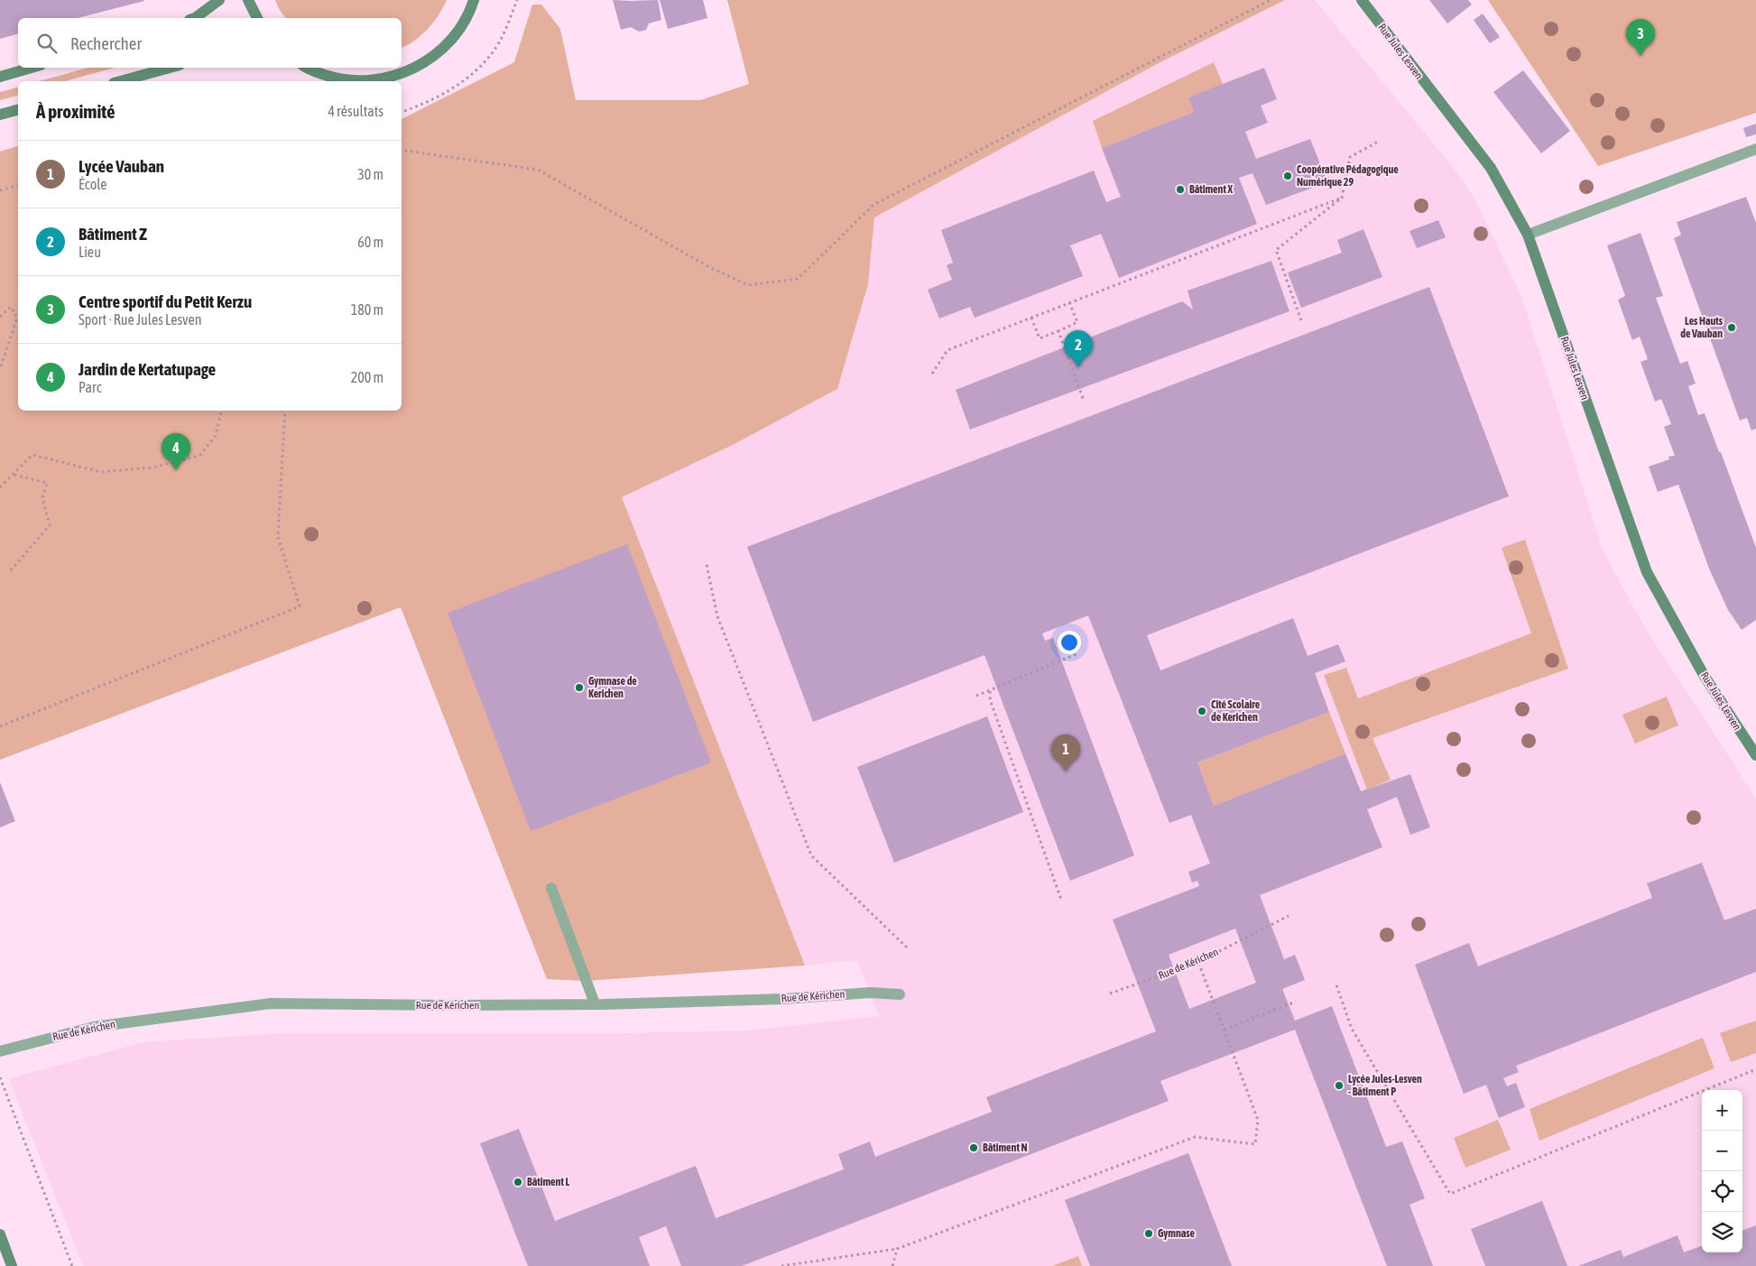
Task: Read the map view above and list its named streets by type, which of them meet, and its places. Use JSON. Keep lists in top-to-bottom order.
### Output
{
  "streets": {
    "street": ["Rue Jules Lesven"],
    "lane": ["Rue de Kérichen"]
  },
  "places": [
    "Coopérative Pédagogique Numérique 29",
    "Bâtiment X",
    "Les Hauts de Vauban",
    "Gymnase de Kerichen",
    "Cité Scolaire de Kerichen",
    "Lycée Jules-Lesven - Bâtiment P",
    "Bâtiment N",
    "Bâtiment L",
    "Gymnase"
  ],
  "page": {
    "search": "Rechercher",
    "pins": [
      "3",
      "2",
      "4",
      "1"
    ],
    "heading": ["À proximité", "4 résultats"],
    "list": [
      {
        "mark": "1",
        "name": "Lycée Vauban",
        "note": "École",
        "value": "30 m"
      },
      {
        "mark": "2",
        "name": "Bâtiment Z",
        "note": "Lieu",
        "value": "60 m"
      },
      {
        "mark": "3",
        "name": "Centre sportif du Petit Kerzu",
        "note": "Sport · Rue Jules Lesven",
        "value": "180 m"
      },
      {
        "mark": "4",
        "name": "Jardin de Kertatupage",
        "note": "Parc",
        "value": "200 m"
      }
    ],
    "map_buttons": ["+", "−"]
  }
}
